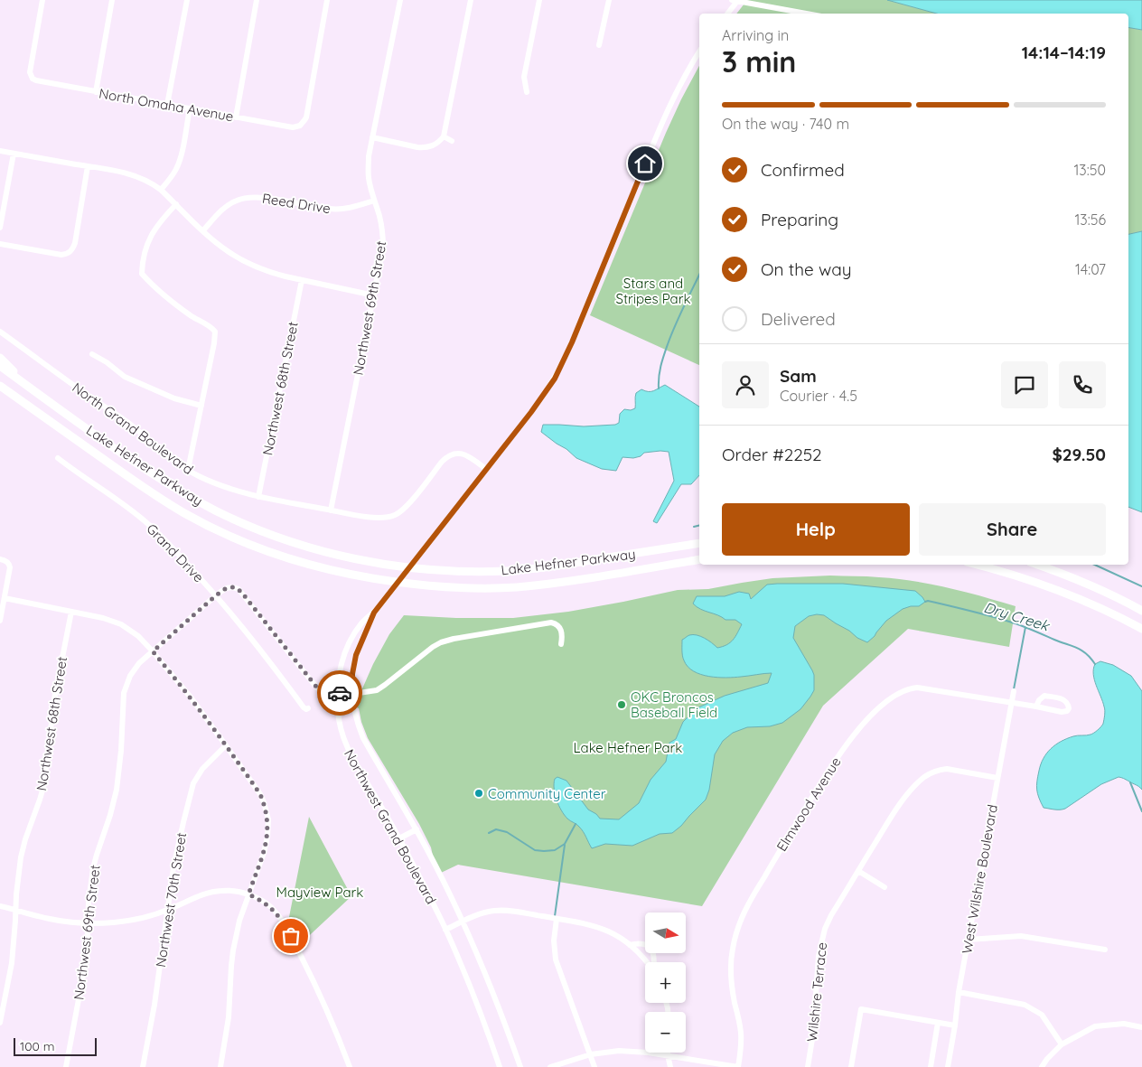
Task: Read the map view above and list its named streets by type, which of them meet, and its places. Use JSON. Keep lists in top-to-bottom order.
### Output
{
  "streets": {
    "highway": ["Lake Hefner Parkway"],
    "street": [
      "North Omaha Avenue",
      "Reed Drive",
      "Northwest 69th Street",
      "Northwest 68th Street",
      "North Grand Boulevard",
      "Grand Drive",
      "Elmwood Avenue",
      "Northwest Grand Boulevard",
      "West Wilshire Boulevard",
      "Northwest 70th Street",
      "Wilshire Terrace"
    ]
  },
  "crossings": [
    ["Reed Drive", "Northwest 69th Street"],
    ["Northwest 69th Street", "North Grand Boulevard"],
    ["Northwest 69th Street", "Grand Drive"],
    ["Northwest 68th Street", "North Grand Boulevard"],
    ["North Grand Boulevard", "Northwest Grand Boulevard"],
    ["Elmwood Avenue", "West Wilshire Boulevard"],
    ["West Wilshire Boulevard", "Wilshire Terrace"]
  ],
  "water": ["Dry Creek"],
  "parks": ["Stars and Stripes Park", "Lake Hefner Park", "Mayview Park"],
  "places": ["OKC Broncos Baseball Field", "Community Center"],
  "scale_bar": "100 m",
  "north": "right",
  "page": {
    "heading": ["3 min", "Arriving in", "14:14–14:19"],
    "panel": [
      "Sam",
      "Courier · 4.5",
      "Order #2252",
      "$29.50"
    ],
    "bar": "On the way · 740 m",
    "list": [
      ["Confirmed", "13:50"],
      ["Preparing", "13:56"],
      ["On the way", "14:07"],
      "Delivered"
    ],
    "buttons": ["Help", "Share"],
    "map_buttons": ["+", "−"],
    "scale": "100 m"
  }
}
